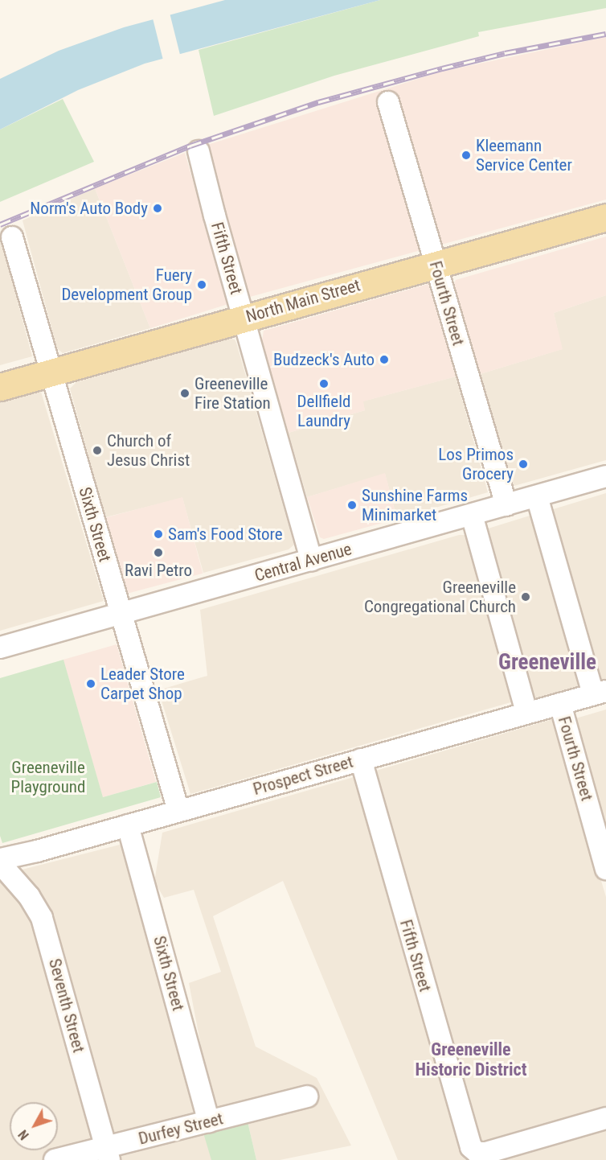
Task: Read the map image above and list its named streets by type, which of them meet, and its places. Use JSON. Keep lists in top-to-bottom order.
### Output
{
  "streets": {
    "main road": ["North Main Street"],
    "street": [
      "Fifth Street",
      "Fourth Street",
      "Sixth Street",
      "Central Avenue",
      "Prospect Street",
      "Seventh Street",
      "Durfey Street"
    ]
  },
  "crossings": [
    ["Fifth Street", "North Main Street"],
    ["Fifth Street", "Central Avenue"],
    ["Fifth Street", "Prospect Street"],
    ["North Main Street", "Fourth Street"],
    ["North Main Street", "Sixth Street"],
    ["Fourth Street", "Central Avenue"],
    ["Fourth Street", "Prospect Street"],
    ["Sixth Street", "Central Avenue"],
    ["Sixth Street", "Prospect Street"],
    ["Sixth Street", "Durfey Street"],
    ["Seventh Street", "Durfey Street"]
  ],
  "districts": ["Greeneville", "Greeneville Historic District"],
  "parks": ["Greeneville Playground"],
  "places": [
    "Kleemann Service Center",
    "Norm's Auto Body",
    "Fuery Development Group",
    "Budzeck's Auto",
    "Dellfield Laundry",
    "Greeneville Fire Station",
    "Church of Jesus Christ",
    "Los Primos Grocery",
    "Sunshine Farms Minimarket",
    "Sam's Food Store",
    "Ravi Petro",
    "Greeneville Congregational Church",
    "Leader Store Carpet Shop"
  ],
  "north": "bottom left"
}
